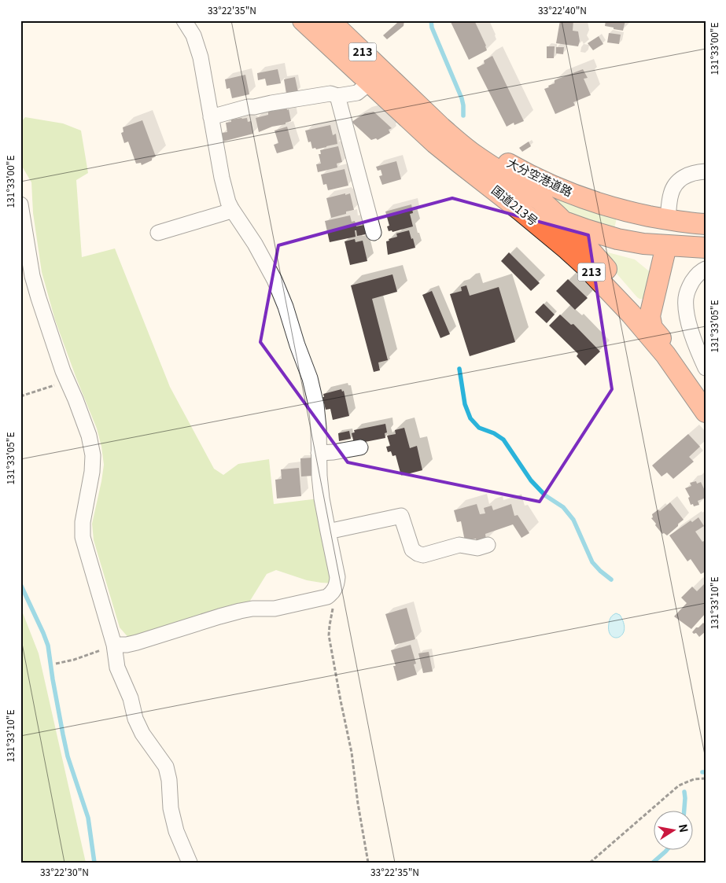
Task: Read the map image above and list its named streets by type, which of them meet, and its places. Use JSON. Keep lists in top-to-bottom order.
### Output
{
  "streets": {
    "highway": ["213", "大分空港道路", "国道213号"]
  },
  "crossings": [
    ["213", "国道213号"],
    ["大分空港道路", "国道213号"]
  ],
  "north": "right",
  "coordinates": [
    "33°22'35\"N",
    "33°22'40\"N",
    "131°33'00\"E",
    "131°33'05\"E",
    "131°33'10\"E",
    "33°22'30\"N"
  ]
}
